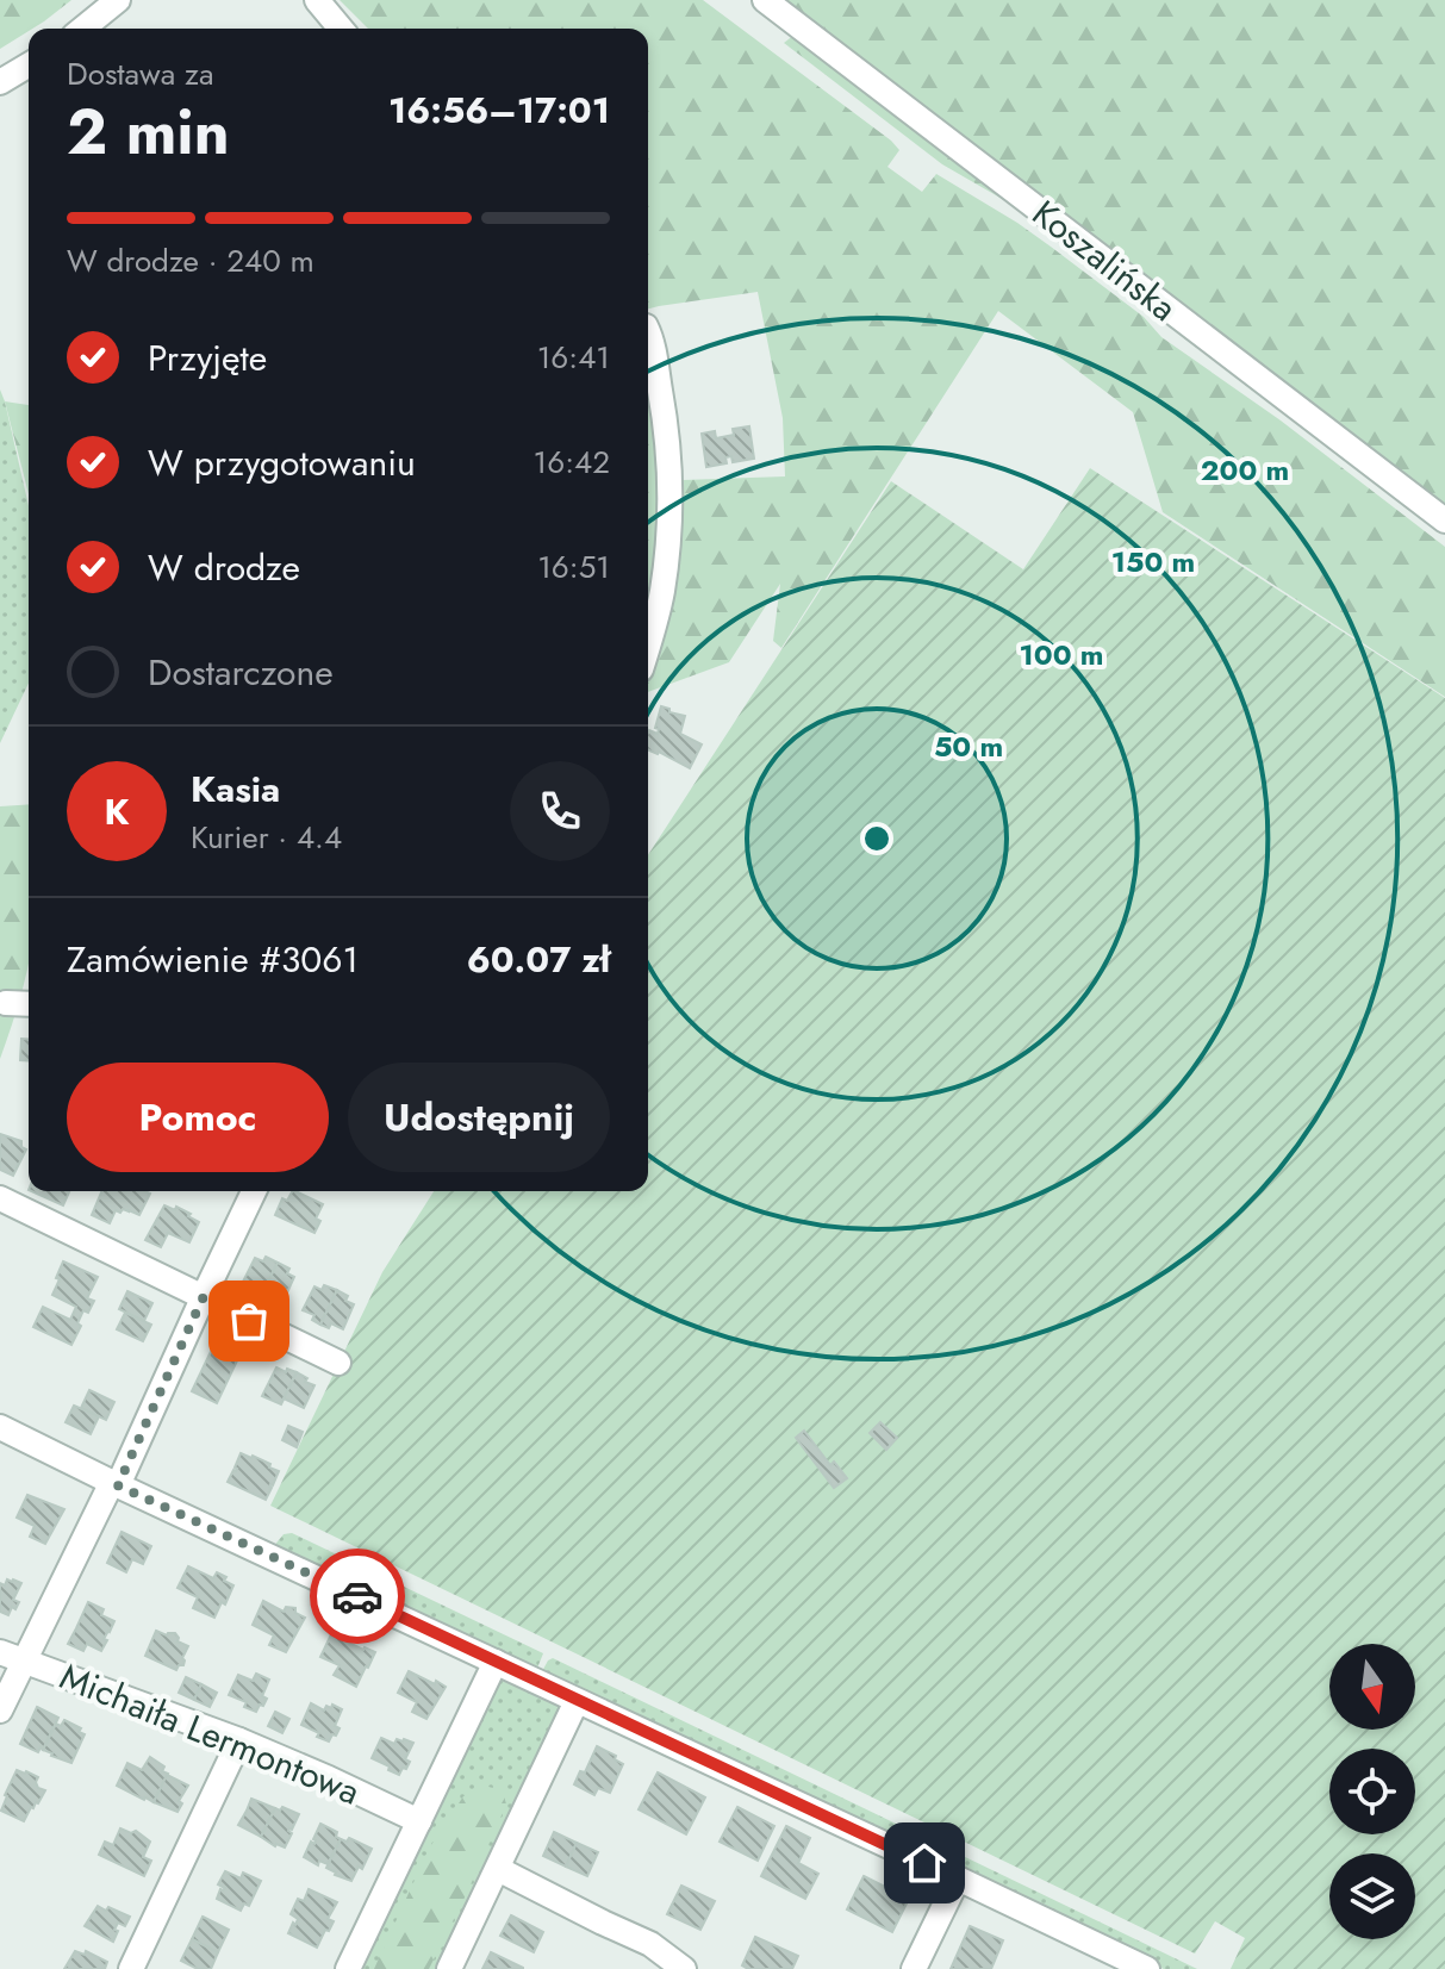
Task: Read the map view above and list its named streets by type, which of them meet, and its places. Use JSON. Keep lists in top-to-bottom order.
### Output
{
  "streets": {
    "street": ["Koszalińska", "Michaiła Lermontowa"]
  },
  "north": "bottom",
  "page": {
    "heading": ["2 min", "Dostawa za", "16:56–17:01"],
    "panel": [
      "Kasia",
      "Kurier · 4.4",
      "Zamówienie #3061",
      "60.07 zł"
    ],
    "bar": "W drodze · 240 m",
    "list": [
      ["Przyjęte", "16:41"],
      ["W przygotowaniu", "16:42"],
      ["W drodze", "16:51"],
      "Dostarczone"
    ],
    "round": "K",
    "buttons": ["Pomoc", "Udostępnij"]
  },
  "rings": [
    "200 m",
    "150 m",
    "100 m",
    "50 m"
  ]
}
